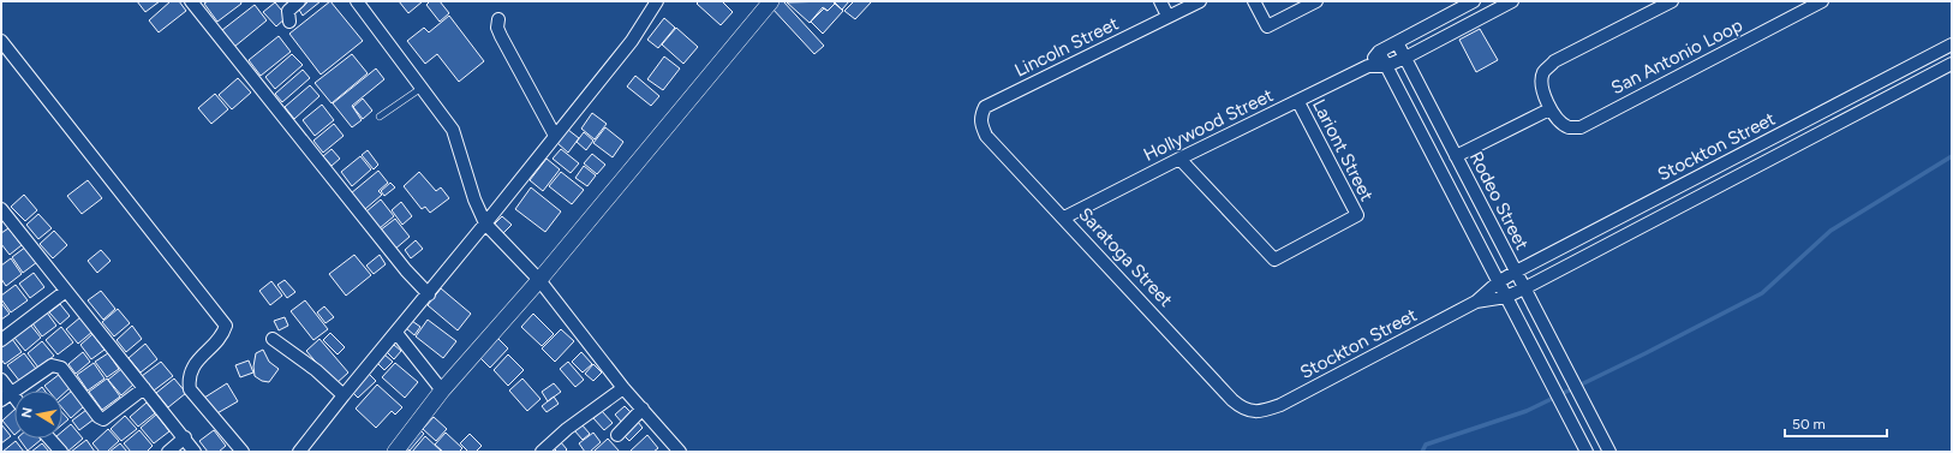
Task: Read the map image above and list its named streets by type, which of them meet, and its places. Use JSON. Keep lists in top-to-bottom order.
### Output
{
  "streets": {
    "street": [
      "Lincoln Street",
      "San Antonio Loop",
      "Hollywood Street",
      "Stockton Street",
      "Lariont Street",
      "Rodeo Street",
      "Saratoga Street"
    ]
  },
  "crossings": [
    ["Lincoln Street", "Saratoga Street"],
    ["Hollywood Street", "Lariont Street"],
    ["Hollywood Street", "Saratoga Street"],
    ["Stockton Street", "Rodeo Street"],
    ["Stockton Street", "Saratoga Street"]
  ],
  "scale_bar": "50 m",
  "north": "left"
}
